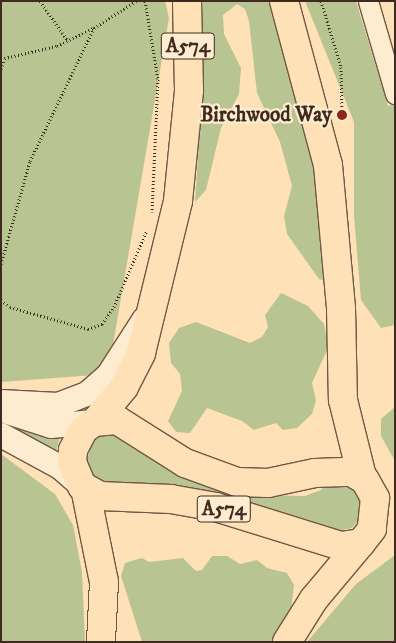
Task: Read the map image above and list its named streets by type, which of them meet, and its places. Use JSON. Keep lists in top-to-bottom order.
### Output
{
  "streets": {
    "main road": ["A574"]
  },
  "places": ["Birchwood Way"]
}
